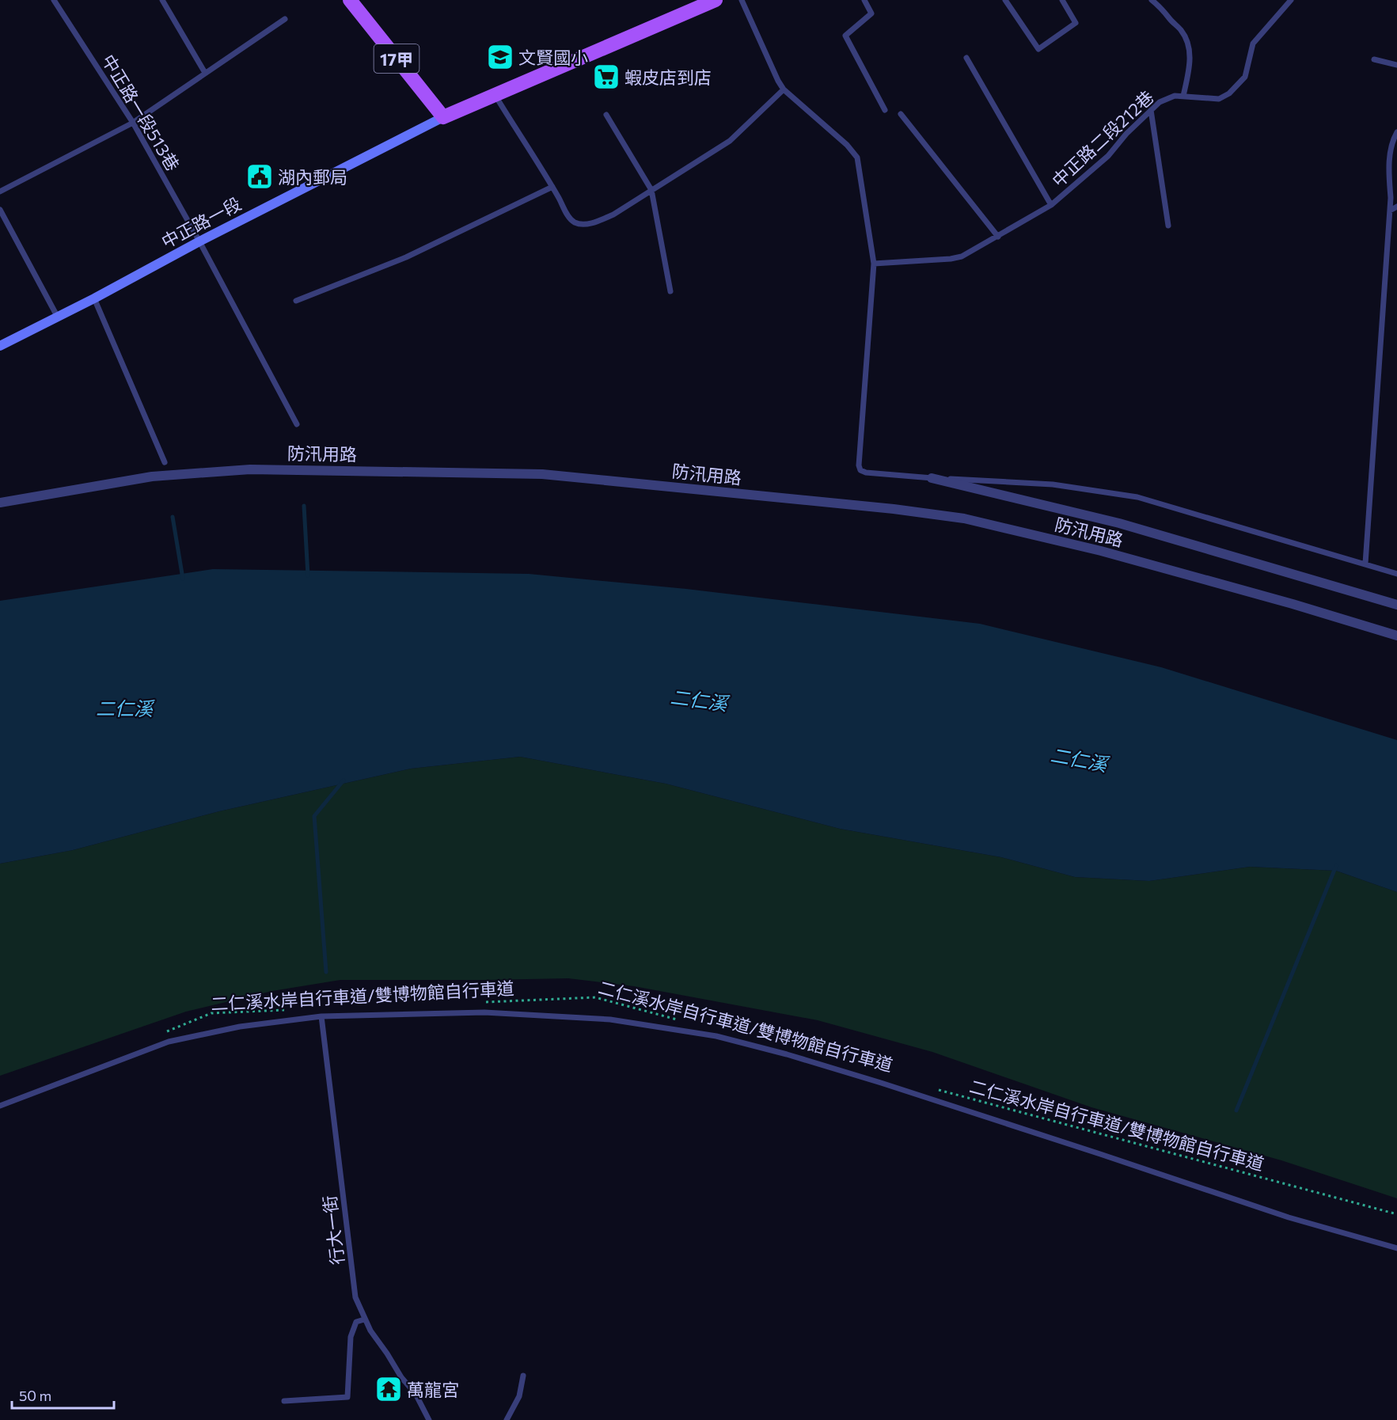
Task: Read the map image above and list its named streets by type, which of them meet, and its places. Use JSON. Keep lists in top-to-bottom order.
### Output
{
  "streets": {
    "main road": ["17甲"],
    "street": ["中正路一段", "防汛用路"],
    "lane": ["中正路一段513巷", "中正路二段212巷", "行大一街"],
    "path": ["二仁溪水岸自行車道/雙博物館自行車道"]
  },
  "crossings": [
    ["17甲", "中正路一段"],
    ["中正路一段513巷", "中正路一段"]
  ],
  "water": ["二仁溪"],
  "places": {
    "school or university": ["文賢國小"],
    "supermarket": ["蝦皮店到店"],
    "public building": ["湖內郵局"],
    "temple": ["萬龍宮"]
  },
  "scale_bar": "50 m"
}
